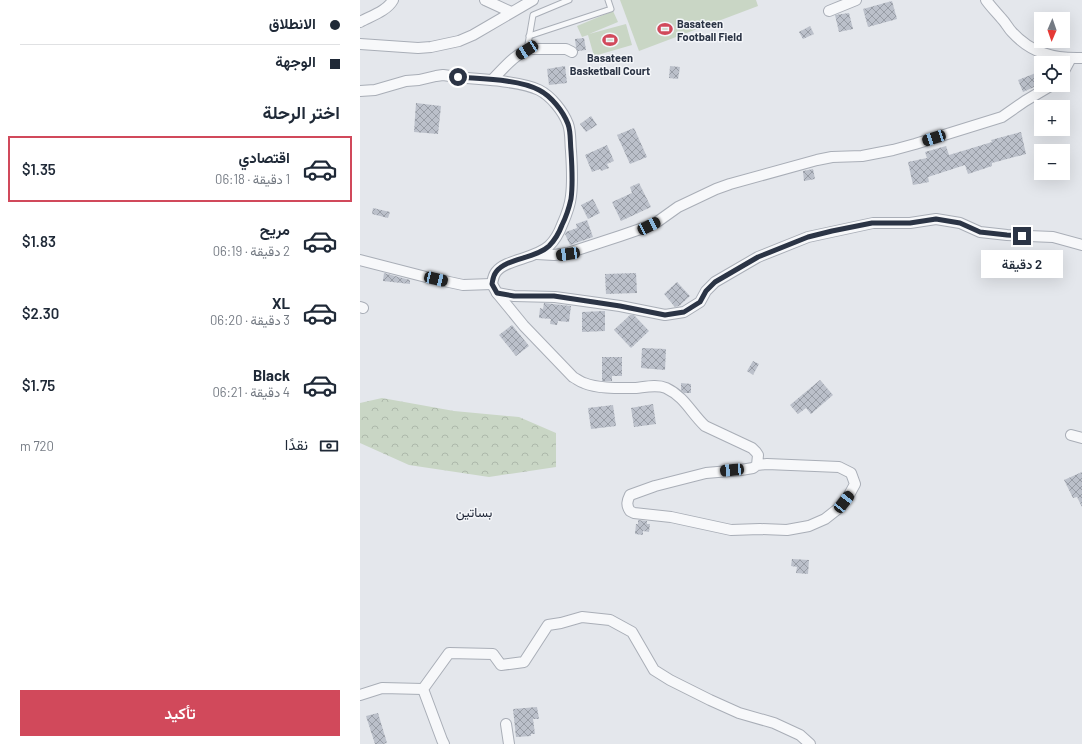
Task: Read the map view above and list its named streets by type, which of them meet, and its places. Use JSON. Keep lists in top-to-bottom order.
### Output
{
  "districts": ["بساتين"],
  "places": {
    "sports": ["Basateen Football Field", "Basateen Basketball Court"]
  },
  "north": "bottom",
  "page": {
    "banner": ["الانطلاق", "الوجهة"],
    "map_buttons": ["+", "−"],
    "heading": "اختر الرحلة",
    "list": [
      {
        "name": "اقتصادي",
        "note": "1 دقيقة · 06:18",
        "value": "$1.35"
      },
      {
        "name": "مريح",
        "note": "2 دقيقة · 06:19",
        "value": "$1.83"
      },
      {
        "name": "XL",
        "note": "3 دقيقة · 06:20",
        "value": "$2.30"
      },
      {
        "name": "Black",
        "note": "4 دقيقة · 06:21",
        "value": "$1.75"
      }
    ],
    "bubble": "2 دقيقة",
    "pay": ["نقدًا", "720 m"],
    "buttons": "تأكيد"
  }
}
